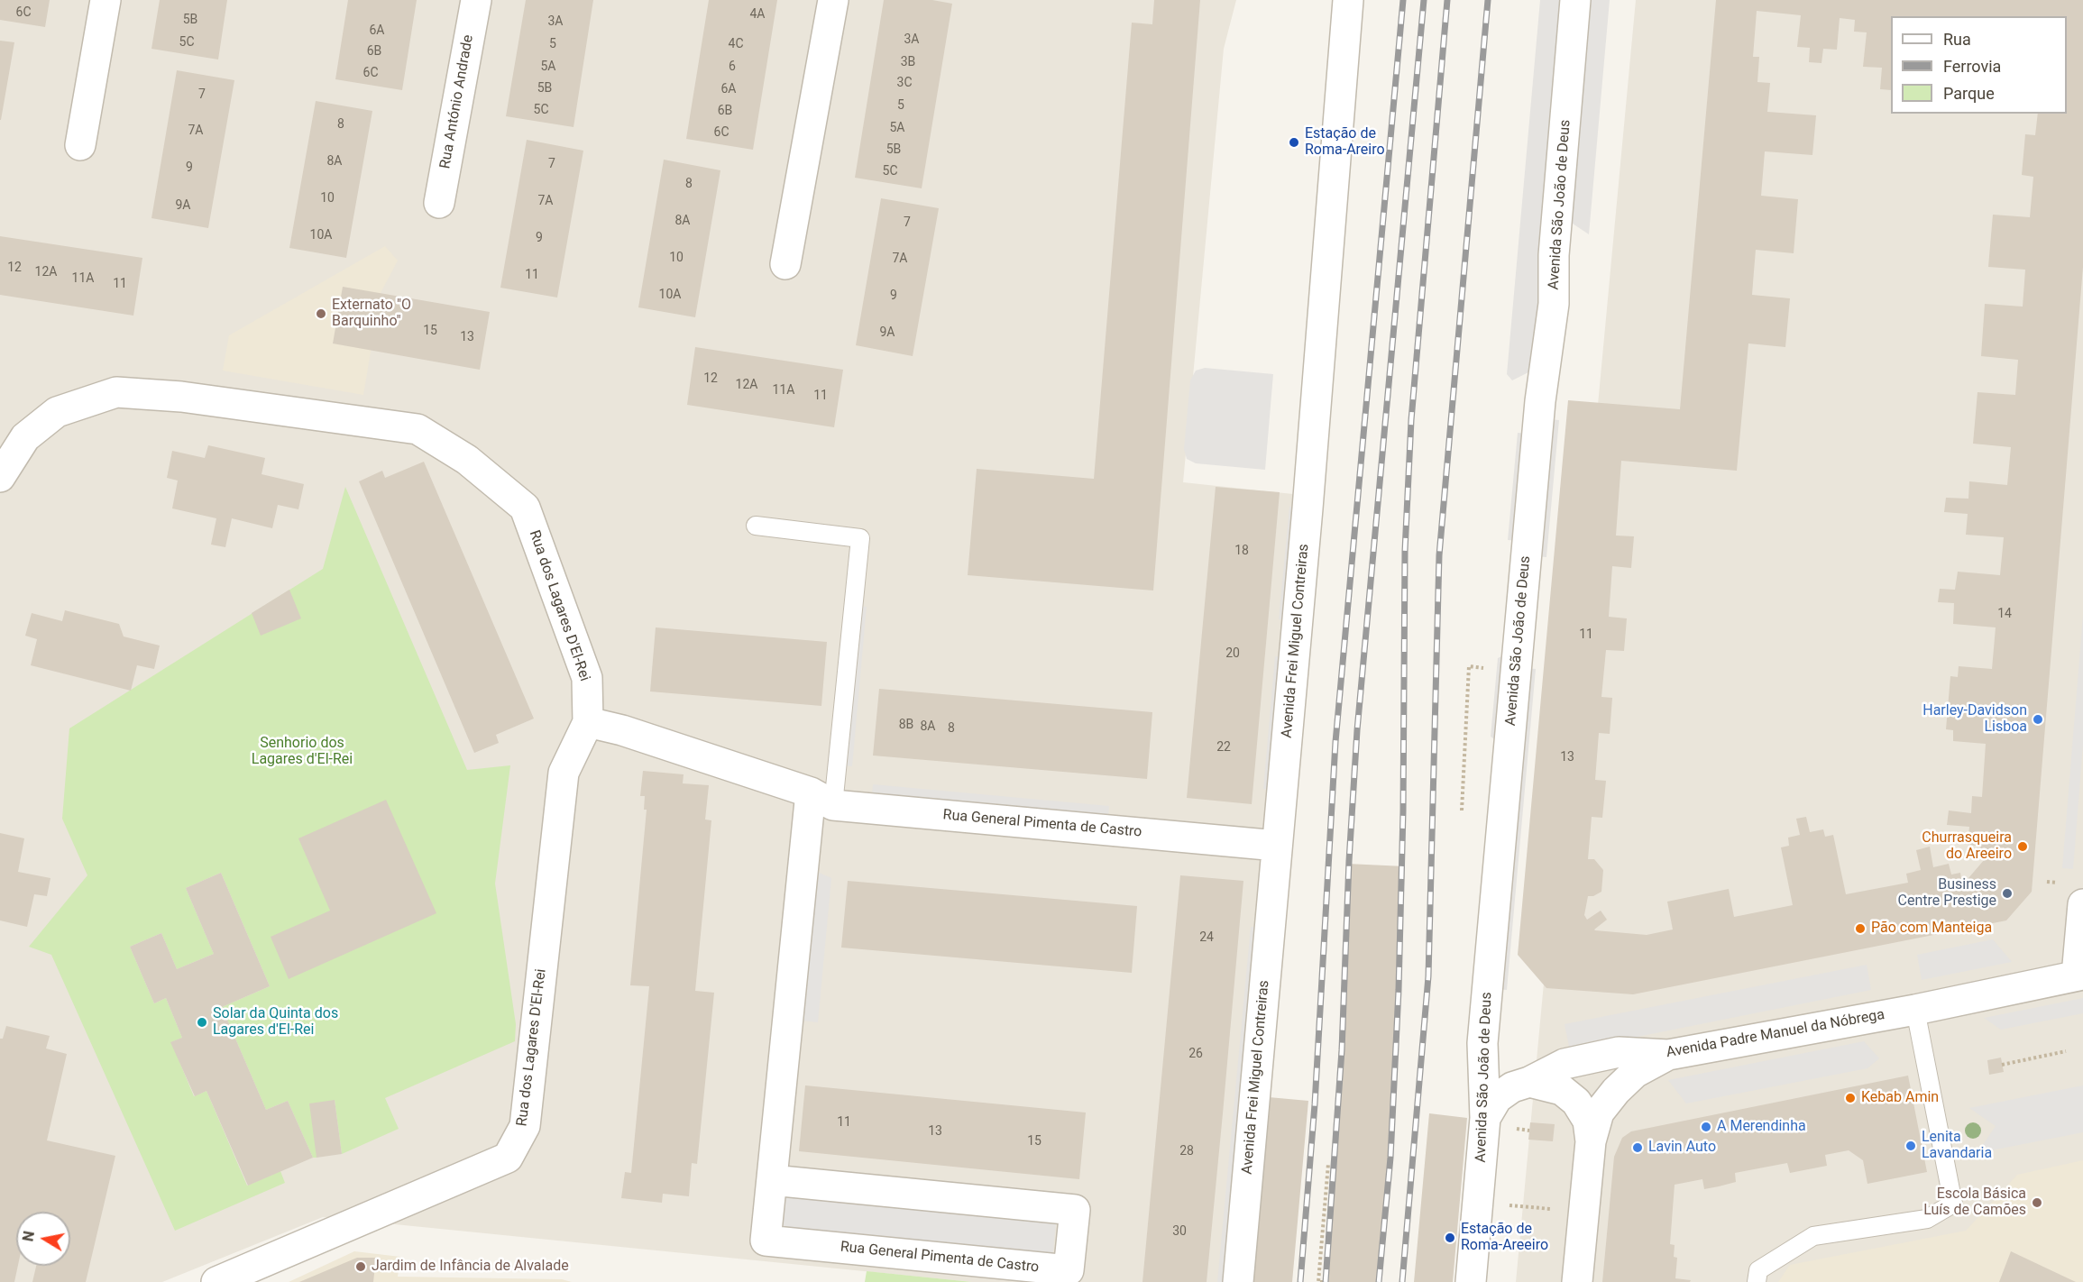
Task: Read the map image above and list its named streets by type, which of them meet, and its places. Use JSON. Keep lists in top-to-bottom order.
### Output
{
  "streets": {
    "street": [
      "Rua António Andrade",
      "Avenida São João de Deus",
      "Rua dos Lagares D'El-Rei",
      "Avenida Frei Miguel Contreiras",
      "Rua General Pimenta de Castro",
      "Avenida Padre Manuel da Nóbrega"
    ]
  },
  "crossings": [
    ["Avenida São João de Deus", "Avenida Padre Manuel da Nóbrega"],
    ["Rua dos Lagares D'El-Rei", "Rua General Pimenta de Castro"],
    ["Avenida Frei Miguel Contreiras", "Rua General Pimenta de Castro"]
  ],
  "parks": ["Senhorio dos Lagares d'El-Rei"],
  "places": [
    "Estação de Roma-Areiro",
    "Externato \"O Barquinho\"",
    "Harley-Davidson Lisboa",
    "Churrasqueira do Areeiro",
    "Business Centre Prestige",
    "Pão com Manteiga",
    "Solar da Quinta dos Lagares d'El-Rei",
    "Kebab Amin",
    "A Merendinha",
    "Lenita Lavandaria",
    "Lavin Auto",
    "Escola Básica Luís de Camões",
    "Estação de Roma-Areeiro",
    "Jardim de Infância de Alvalade"
  ],
  "house_numbers": [
    "6C",
    "4A",
    "5B",
    "3A",
    "6A",
    "3A",
    "5C",
    "5",
    "4C",
    "6B",
    "3B",
    "5A",
    "6",
    "6C",
    "3C",
    "5B",
    "6A",
    "7",
    "5",
    "5C",
    "6B",
    "8",
    "5A",
    "7A",
    "6C",
    "5B",
    "8A",
    "7",
    "9",
    "5C",
    "8",
    "10",
    "7A",
    "9A",
    "8A",
    "7",
    "10A",
    "9",
    "10",
    "7A",
    "12",
    "12A",
    "11",
    "11A",
    "11",
    "10A",
    "9",
    "15",
    "9A",
    "13",
    "12",
    "12A",
    "11A",
    "11",
    "18",
    "14",
    "11",
    "20",
    "8B",
    "8A",
    "8",
    "22",
    "13",
    "24",
    "26",
    "11",
    "13",
    "15",
    "28",
    "30"
  ],
  "legend": ["Rua", "Ferrovia", "Parque"],
  "north": "left"
}
